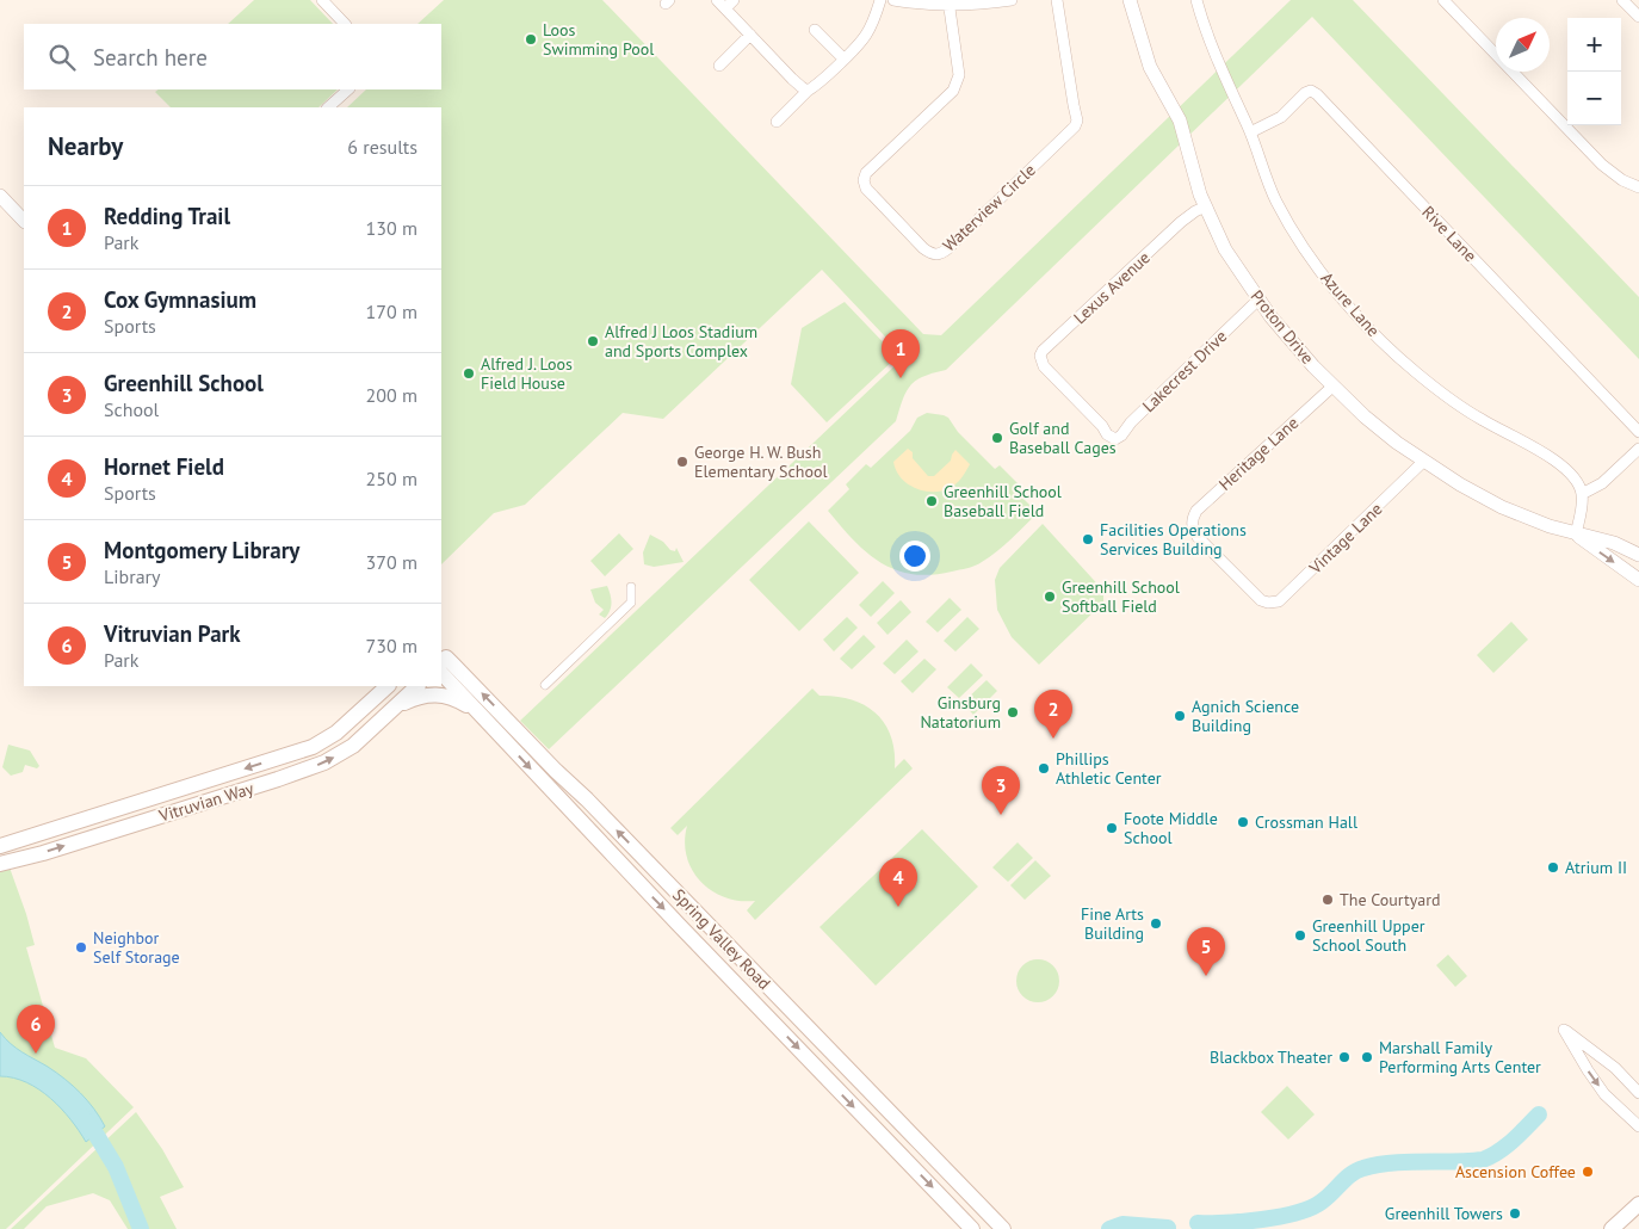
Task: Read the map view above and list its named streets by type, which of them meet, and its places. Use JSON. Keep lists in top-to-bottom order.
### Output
{
  "streets": {
    "main road": ["Vitruvian Way", "Spring Valley Road"],
    "street": [
      "Waterview Circle",
      "Rive Lane",
      "Lexus Avenue",
      "Azure Lane",
      "Proton Drive",
      "Lakecrest Drive",
      "Heritage Lane",
      "Vintage Lane"
    ]
  },
  "crossings": [
    ["Rive Lane", "Azure Lane"],
    ["Lexus Avenue", "Proton Drive"],
    ["Lexus Avenue", "Lakecrest Drive"],
    ["Proton Drive", "Lakecrest Drive"],
    ["Proton Drive", "Heritage Lane"],
    ["Proton Drive", "Vintage Lane"],
    ["Heritage Lane", "Vintage Lane"]
  ],
  "places": [
    "Loos Swimming Pool",
    "Alfred J Loos Stadium and Sports Complex",
    "Alfred J. Loos Field House",
    "Golf and Baseball Cages",
    "George H. W. Bush Elementary School",
    "Greenhill School Baseball Field",
    "Facilities Operations Services Building",
    "Greenhill School Softball Field",
    "Ginsburg Natatorium",
    "Agnich Science Building",
    "Phillips Athletic Center",
    "Crossman Hall",
    "Foote Middle School",
    "Atrium II",
    "The Courtyard",
    "Fine Arts Building",
    "Greenhill Upper School South",
    "Neighbor Self Storage",
    "Blackbox Theater",
    "Marshall Family Performing Arts Center",
    "Ascension Coffee",
    "Greenhill Towers"
  ],
  "north": "top right",
  "page": {
    "map_buttons": ["+", "−"],
    "search": "Search here",
    "heading": ["Nearby", "6 results"],
    "list": [
      {
        "mark": "1",
        "name": "Redding Trail",
        "note": "Park",
        "value": "130 m"
      },
      {
        "mark": "2",
        "name": "Cox Gymnasium",
        "note": "Sports",
        "value": "170 m"
      },
      {
        "mark": "3",
        "name": "Greenhill School",
        "note": "School",
        "value": "200 m"
      },
      {
        "mark": "4",
        "name": "Hornet Field",
        "note": "Sports",
        "value": "250 m"
      },
      {
        "mark": "5",
        "name": "Montgomery Library",
        "note": "Library",
        "value": "370 m"
      },
      {
        "mark": "6",
        "name": "Vitruvian Park",
        "note": "Park",
        "value": "730 m"
      }
    ],
    "pins": [
      "1",
      "2",
      "3",
      "4",
      "5",
      "6"
    ]
  }
}
